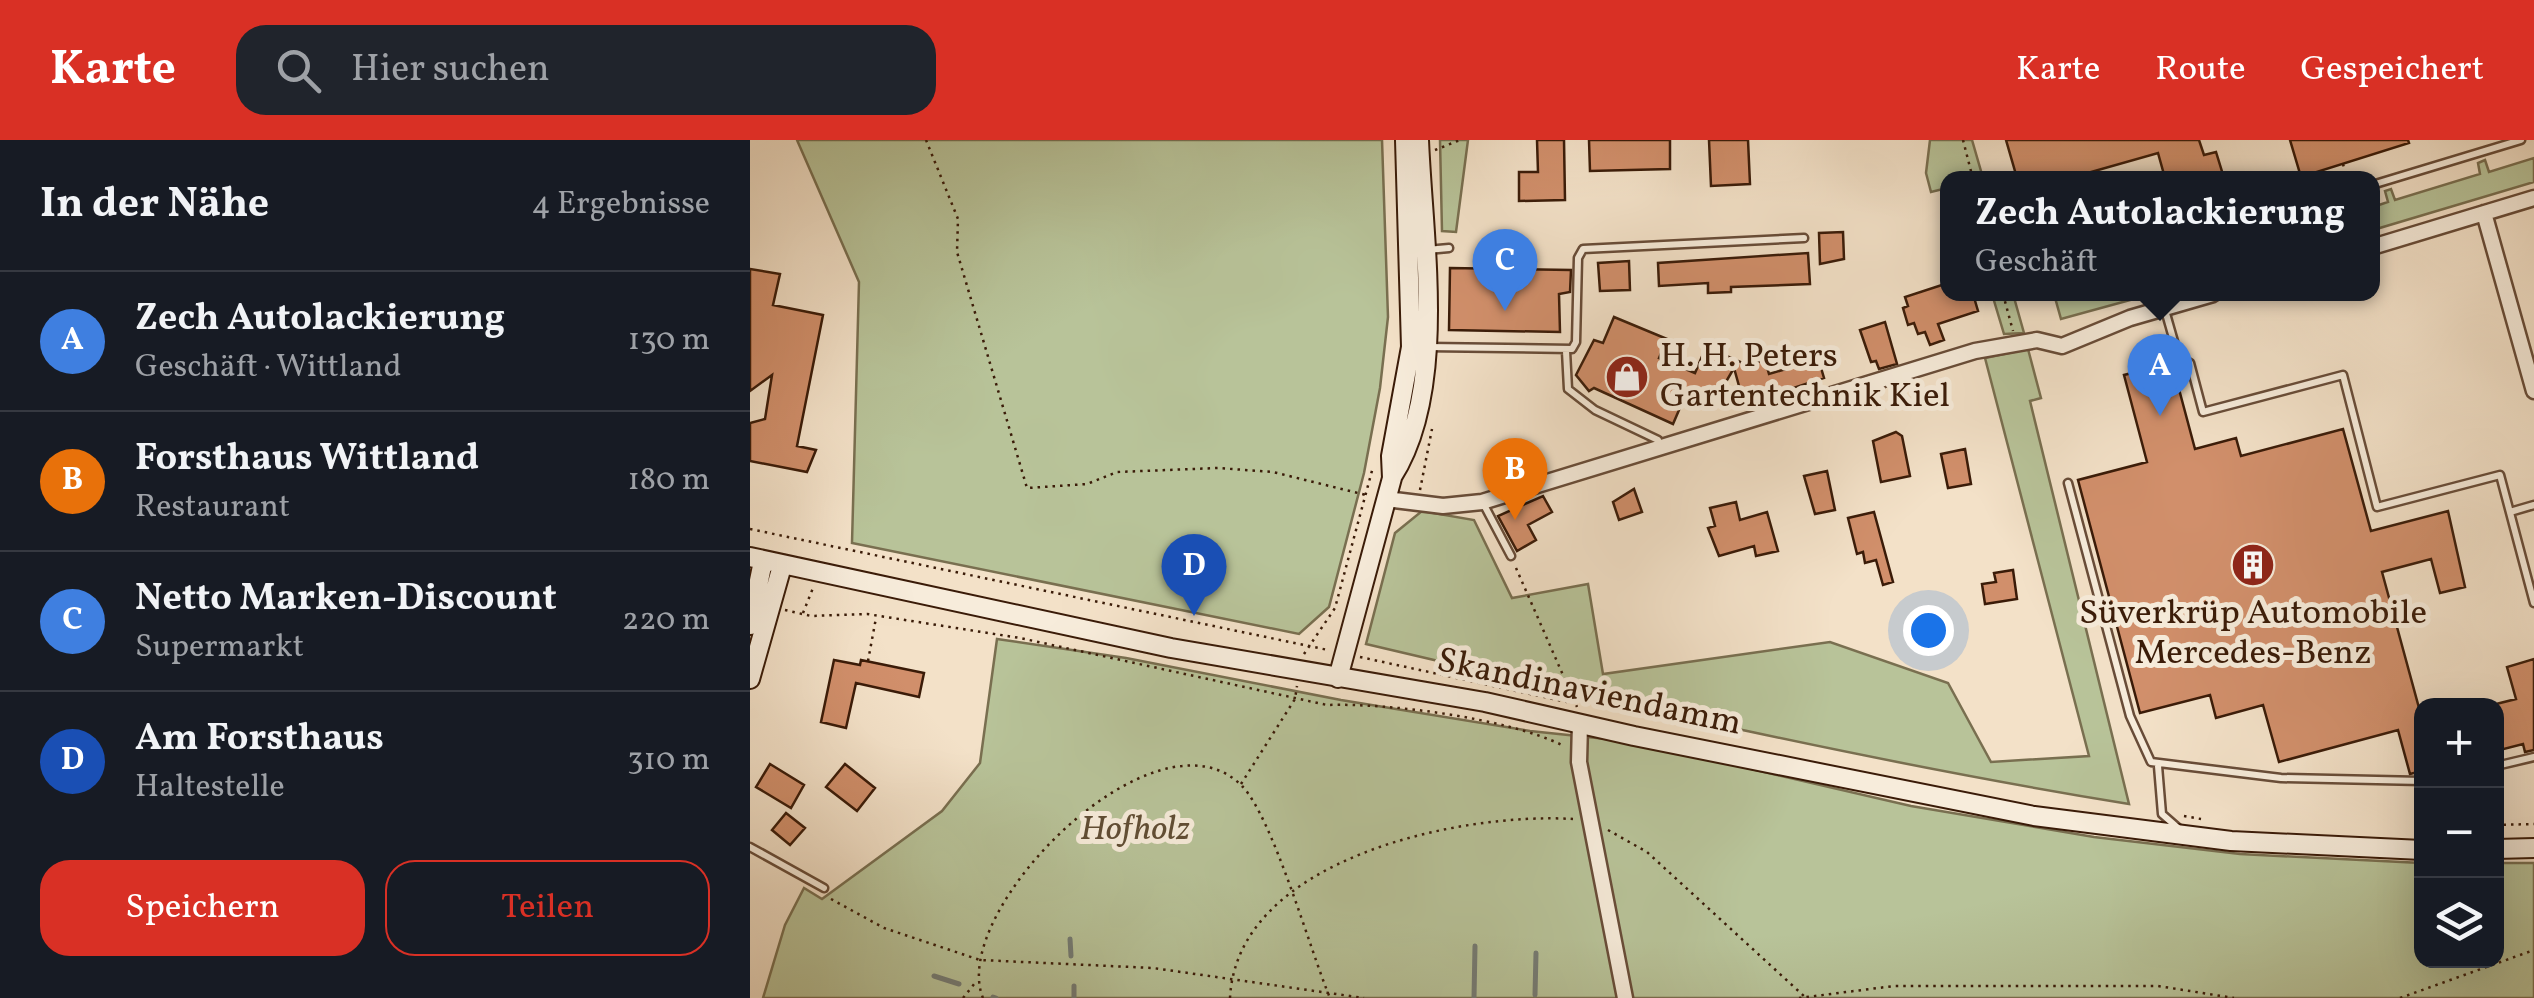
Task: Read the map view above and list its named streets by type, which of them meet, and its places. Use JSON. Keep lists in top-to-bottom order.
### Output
{
  "streets": {
    "main road": ["Skandinaviendamm"]
  },
  "parks": ["Hofholz"],
  "places": {
    "shop": ["H. H. Peters Gartentechnik Kiel"],
    "building": ["Süverkrüp Automobile Mercedes-Benz"]
  },
  "page": {
    "header": "Karte",
    "search": "Hier suchen",
    "nav": ["Karte", "Route", "Gespeichert"],
    "heading": ["In der Nähe", "4 Ergebnisse"],
    "popup": ["Zech Autolackierung", "Geschäft"],
    "pins": [
      "C",
      "A",
      "B",
      "D"
    ],
    "list": [
      {
        "mark": "A",
        "name": "Zech Autolackierung",
        "note": "Geschäft · Wittland",
        "value": "130 m"
      },
      {
        "mark": "B",
        "name": "Forsthaus Wittland",
        "note": "Restaurant",
        "value": "180 m"
      },
      {
        "mark": "C",
        "name": "Netto Marken-Discount",
        "note": "Supermarkt",
        "value": "220 m"
      },
      {
        "mark": "D",
        "name": "Am Forsthaus",
        "note": "Haltestelle",
        "value": "310 m"
      }
    ],
    "map_buttons": ["+", "−"],
    "buttons": ["Speichern", "Teilen"]
  }
}
